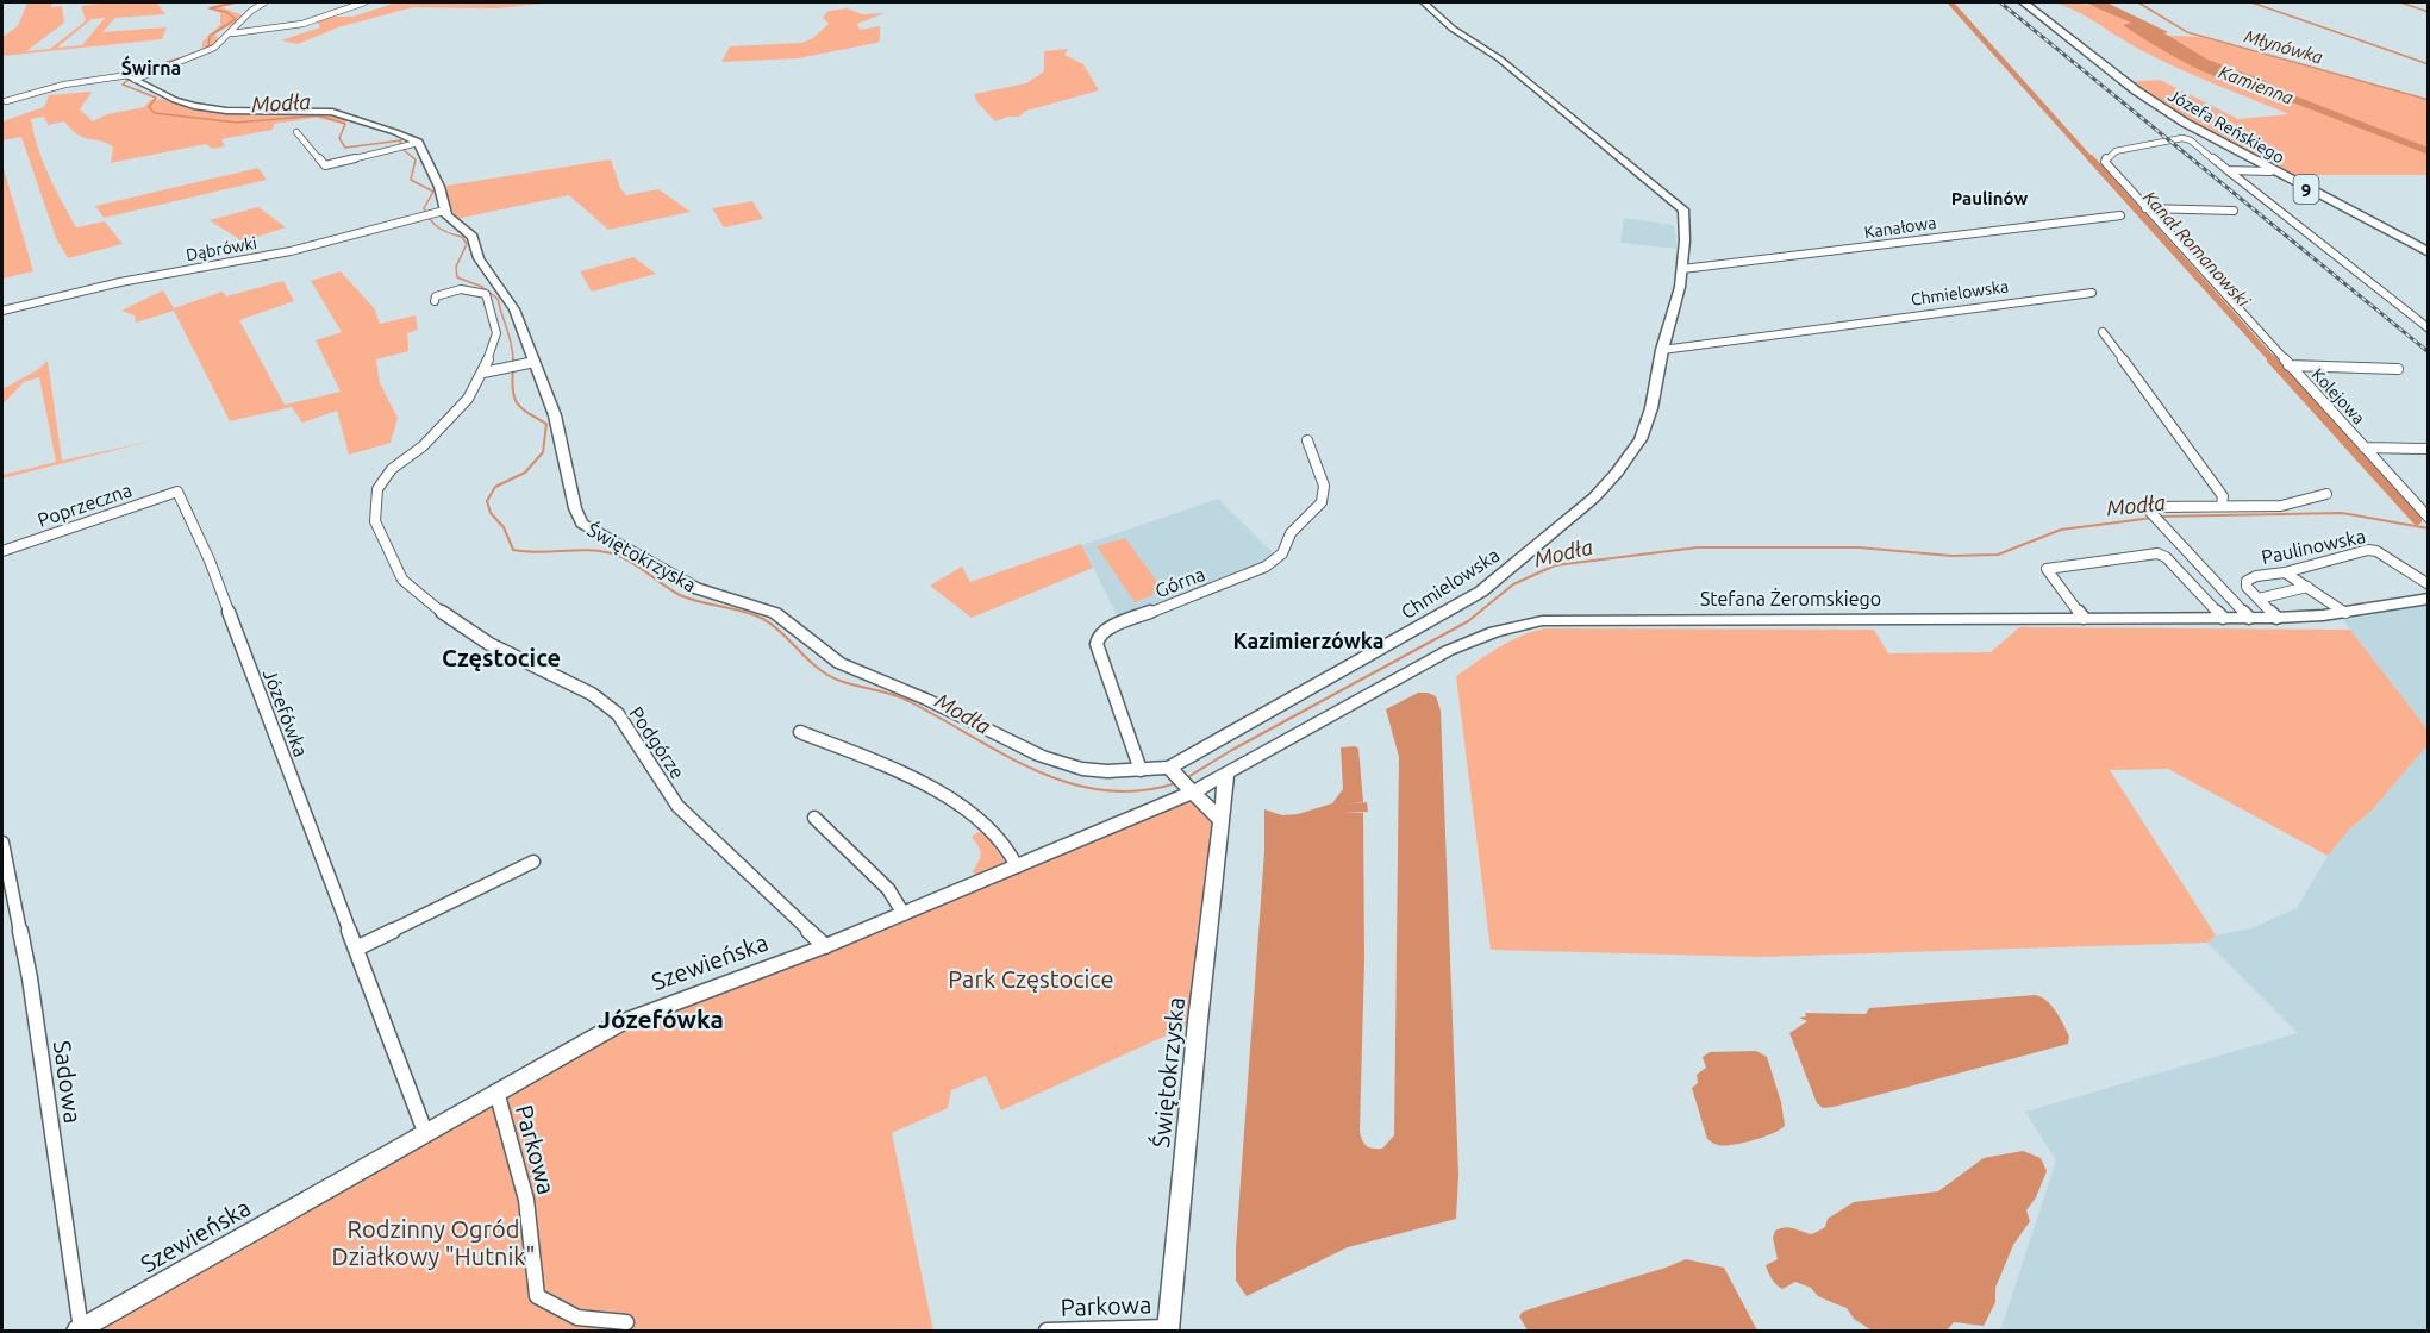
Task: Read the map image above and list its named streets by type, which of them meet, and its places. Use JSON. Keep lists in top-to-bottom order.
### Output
{
  "streets": {
    "main road": ["Józefa Reńskiego", "9"],
    "street": [
      "Kanałowa",
      "Dąbrówki",
      "Chmielowska",
      "Kolejowa",
      "Poprzeczna",
      "Paulinowska",
      "Świętokrzyska",
      "Górna",
      "Stefana Żeromskiego",
      "Józefówka",
      "Podgórze",
      "Szewieńska",
      "Sadowa",
      "Parkowa"
    ]
  },
  "crossings": [
    ["Kanałowa", "Chmielowska"],
    ["Dąbrówki", "Świętokrzyska"],
    ["Chmielowska", "Świętokrzyska"],
    ["Chmielowska", "Stefana Żeromskiego"],
    ["Chmielowska", "Szewieńska"],
    ["Poprzeczna", "Józefówka"],
    ["Świętokrzyska", "Górna"],
    ["Świętokrzyska", "Stefana Żeromskiego"],
    ["Świętokrzyska", "Szewieńska"],
    ["Świętokrzyska", "Parkowa"],
    ["Stefana Żeromskiego", "Szewieńska"],
    ["Józefówka", "Szewieńska"],
    ["Podgórze", "Szewieńska"],
    ["Szewieńska", "Sadowa"],
    ["Szewieńska", "Parkowa"]
  ],
  "districts": [
    "Świrna",
    "Paulinów",
    "Kazimierzówka",
    "Częstocice",
    "Józefówka"
  ],
  "water": [
    "Młynówka",
    "Kamienna",
    "Modła",
    "Kanał Romanowski"
  ],
  "parks": ["Park Częstocice", "Rodzinny Ogród Działkowy \"Hutnik\""]
}
